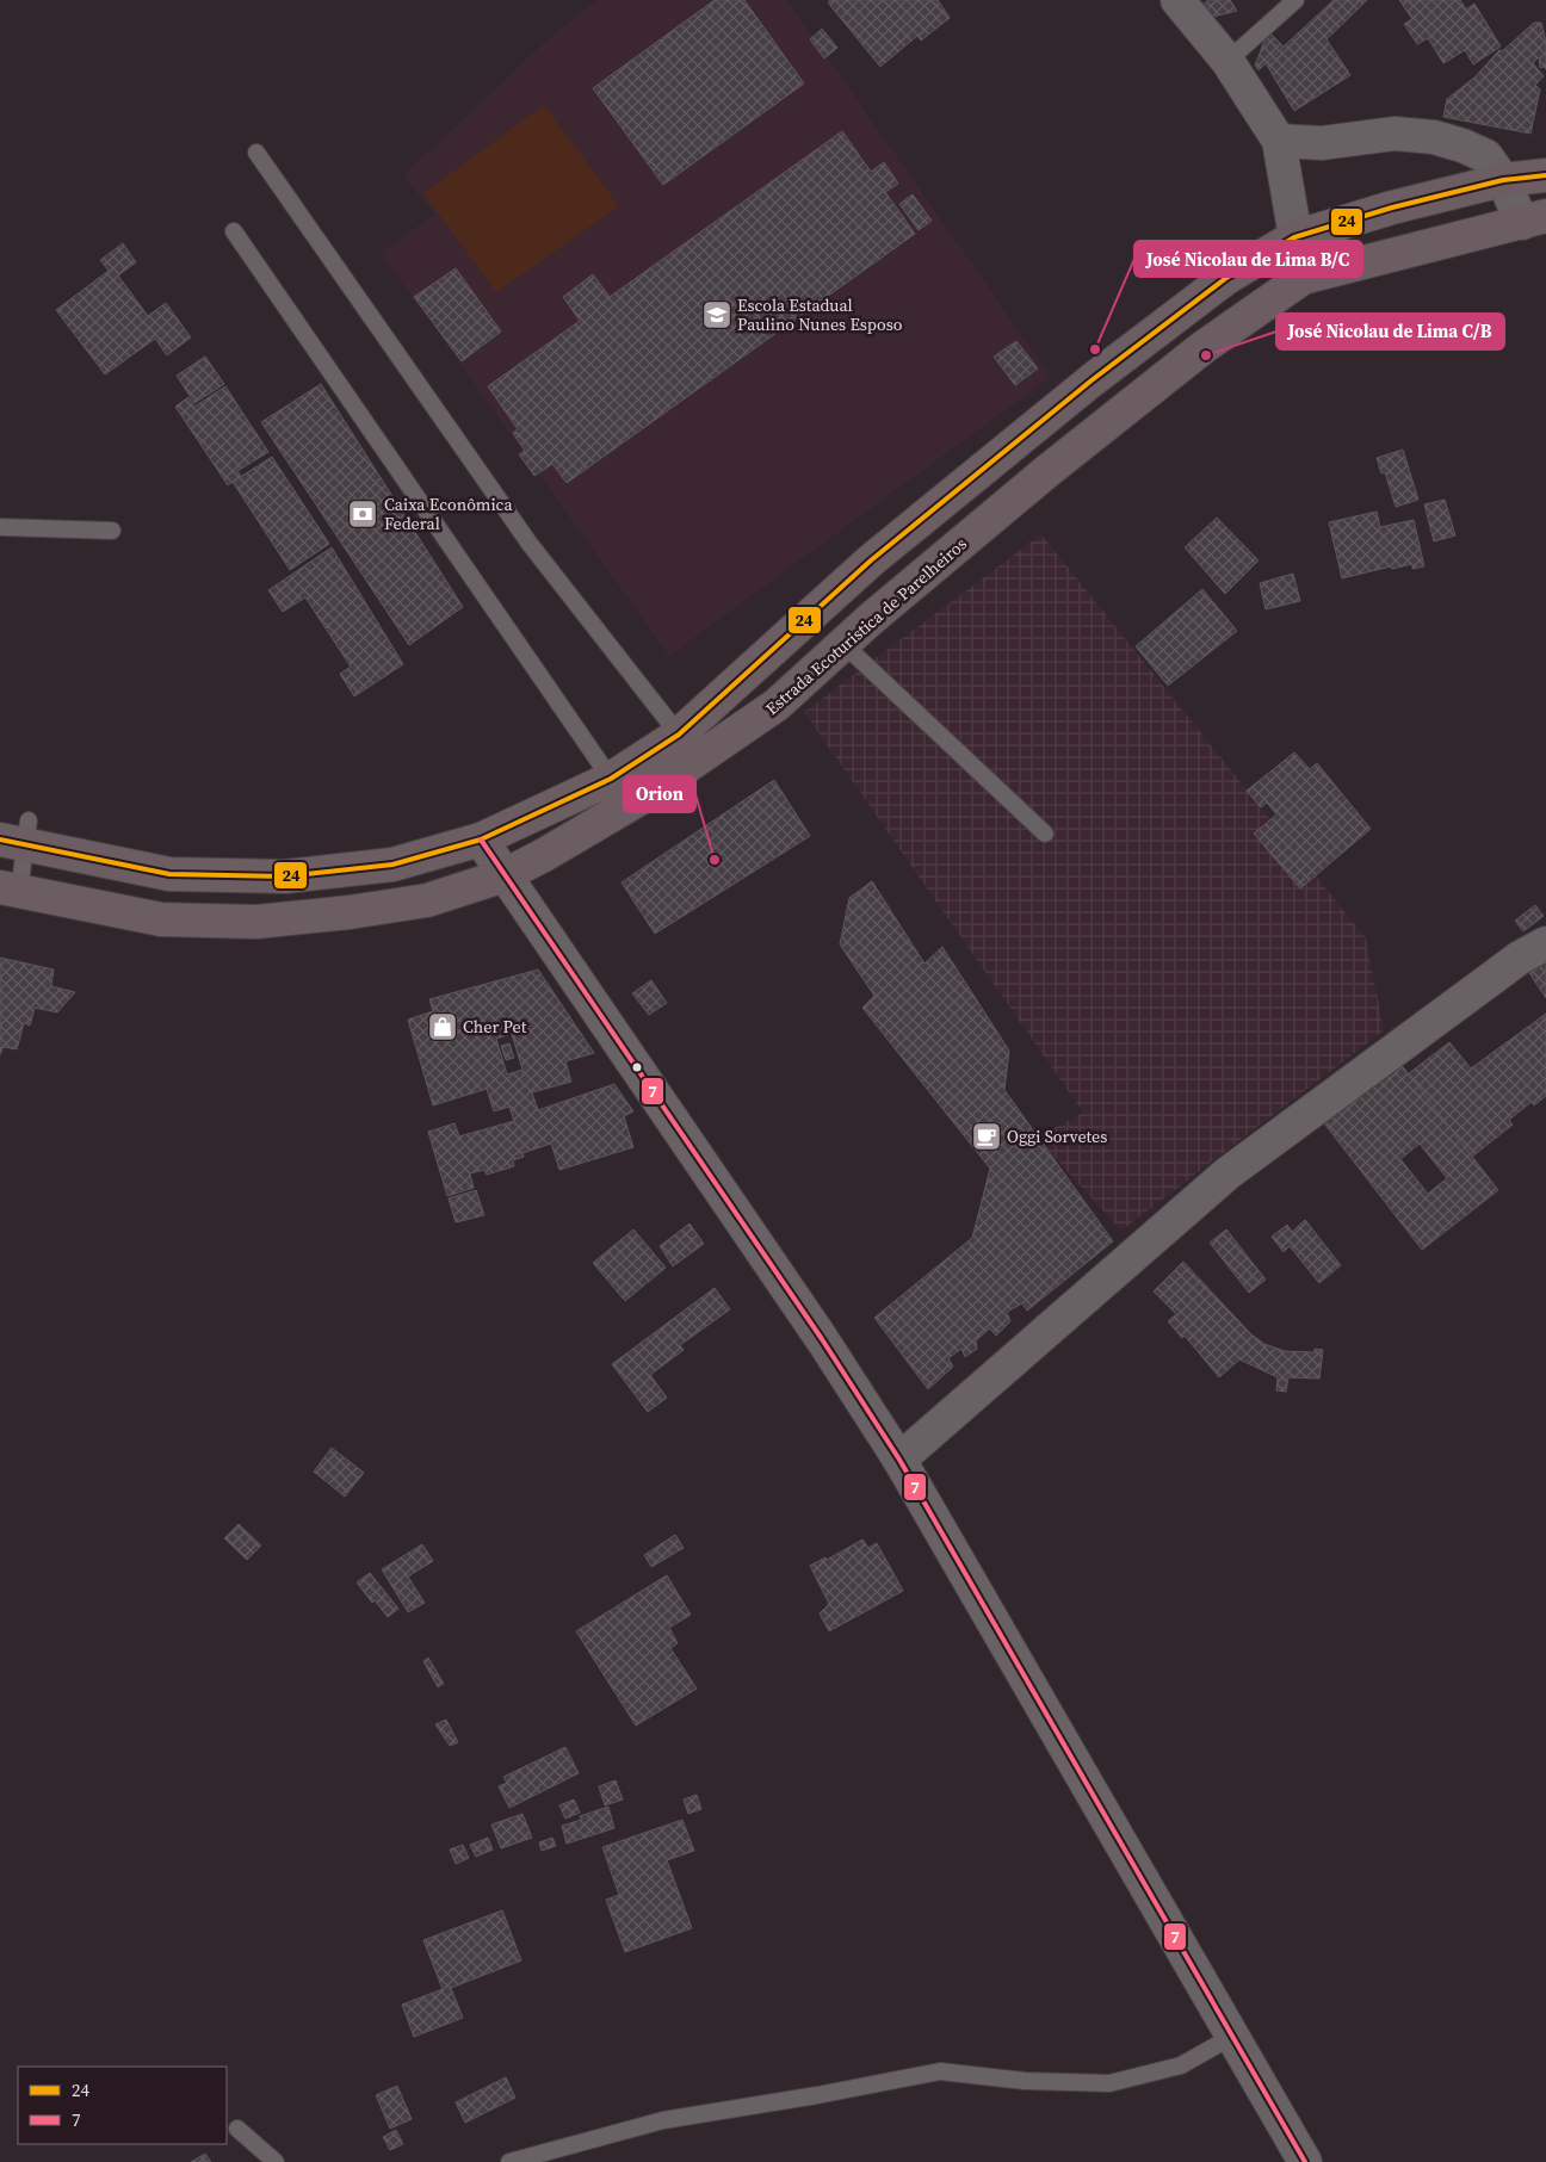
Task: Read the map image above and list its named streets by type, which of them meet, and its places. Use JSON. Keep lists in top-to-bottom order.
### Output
{
  "streets": {
    "main road": ["Estrada Ecoturistica de Parelheiros"]
  },
  "places": {
    "school or university": ["Escola Estadual Paulino Nunes Esposo"],
    "other": ["José Nicolau de Lima B/C", "José Nicolau de Lima C/B", "Orion"],
    "bank": ["Caixa Econômica Federal"],
    "shop": ["Cher Pet"],
    "cafe": ["Oggi Sorvetes"]
  },
  "lines": ["transit line 24", "transit line 7"],
  "legend": ["24", "7"]
}
